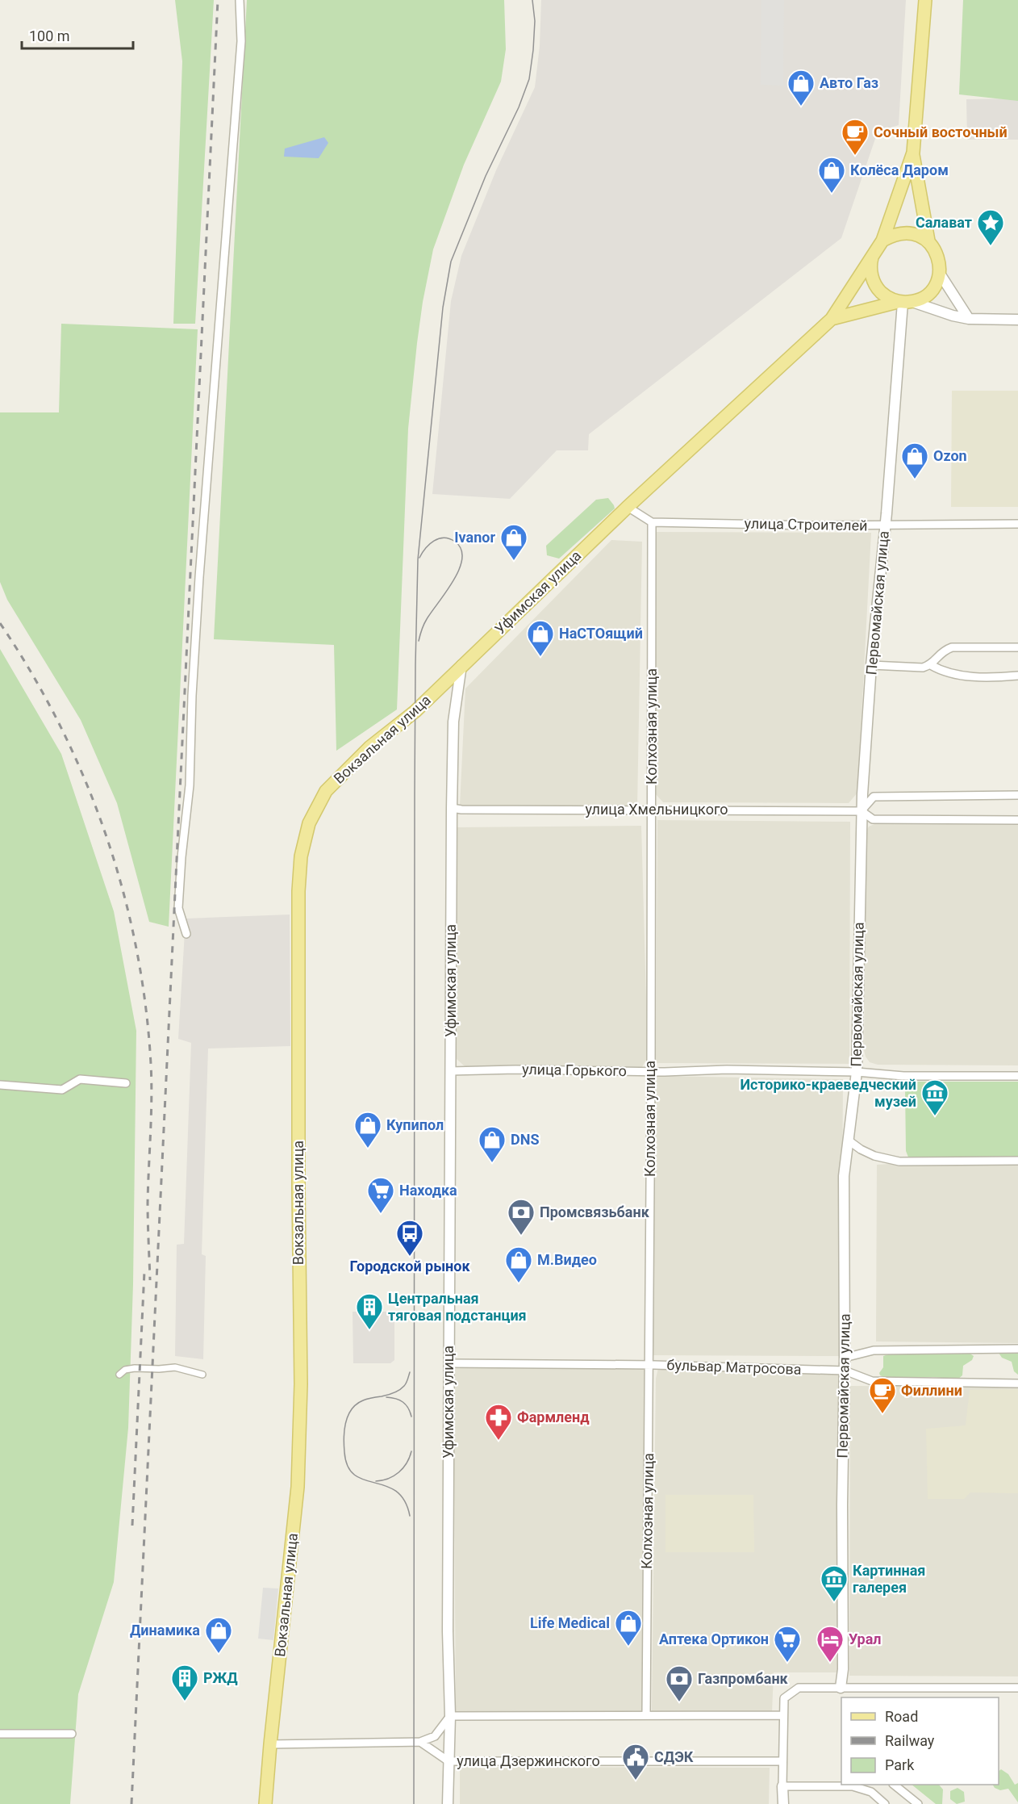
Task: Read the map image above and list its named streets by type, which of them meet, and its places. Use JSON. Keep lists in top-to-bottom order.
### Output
{
  "streets": {
    "main road": ["Уфимская улица", "Вокзальная улица"],
    "street": [
      "улица Строителей",
      "Первомайская улица",
      "Колхозная улица",
      "улица Хмельницкого",
      "улица Горького",
      "бульвар Матросова",
      "улица Дзержинского"
    ]
  },
  "crossings": [
    ["улица Строителей", "Первомайская улица"],
    ["улица Строителей", "Колхозная улица"],
    ["Уфимская улица", "Вокзальная улица"],
    ["Уфимская улица", "улица Хмельницкого"],
    ["Уфимская улица", "улица Горького"],
    ["Уфимская улица", "бульвар Матросова"],
    ["Уфимская улица", "улица Дзержинского"],
    ["Первомайская улица", "улица Хмельницкого"],
    ["Первомайская улица", "улица Горького"],
    ["Первомайская улица", "бульвар Матросова"],
    ["Колхозная улица", "улица Хмельницкого"],
    ["Колхозная улица", "улица Горького"],
    ["Колхозная улица", "бульвар Матросова"]
  ],
  "places": {
    "shop": [
      "Авто Газ",
      "Колёса Даром",
      "Ozon",
      "Ivanor",
      "НаСТОящий",
      "Купипол",
      "DNS",
      "М.Видео",
      "Life Medical",
      "Динамика"
    ],
    "cafe": ["Сочный восточный", "Филлини"],
    "place": ["Салават"],
    "museum": ["Историко-краеведческий музей", "Картинная галерея"],
    "supermarket": ["Находка", "Аптека Ортикон"],
    "bank": ["Промсвязьбанк", "Газпромбанк"],
    "bus stop": ["Городской рынок"],
    "building": ["Центральная тяговая подстанция", "РЖД"],
    "pharmacy": ["Фармленд"],
    "hotel": ["Урал"],
    "public building": ["СДЭК"]
  },
  "legend": ["Road", "Railway", "Park"],
  "scale_bar": "100 m"
}
